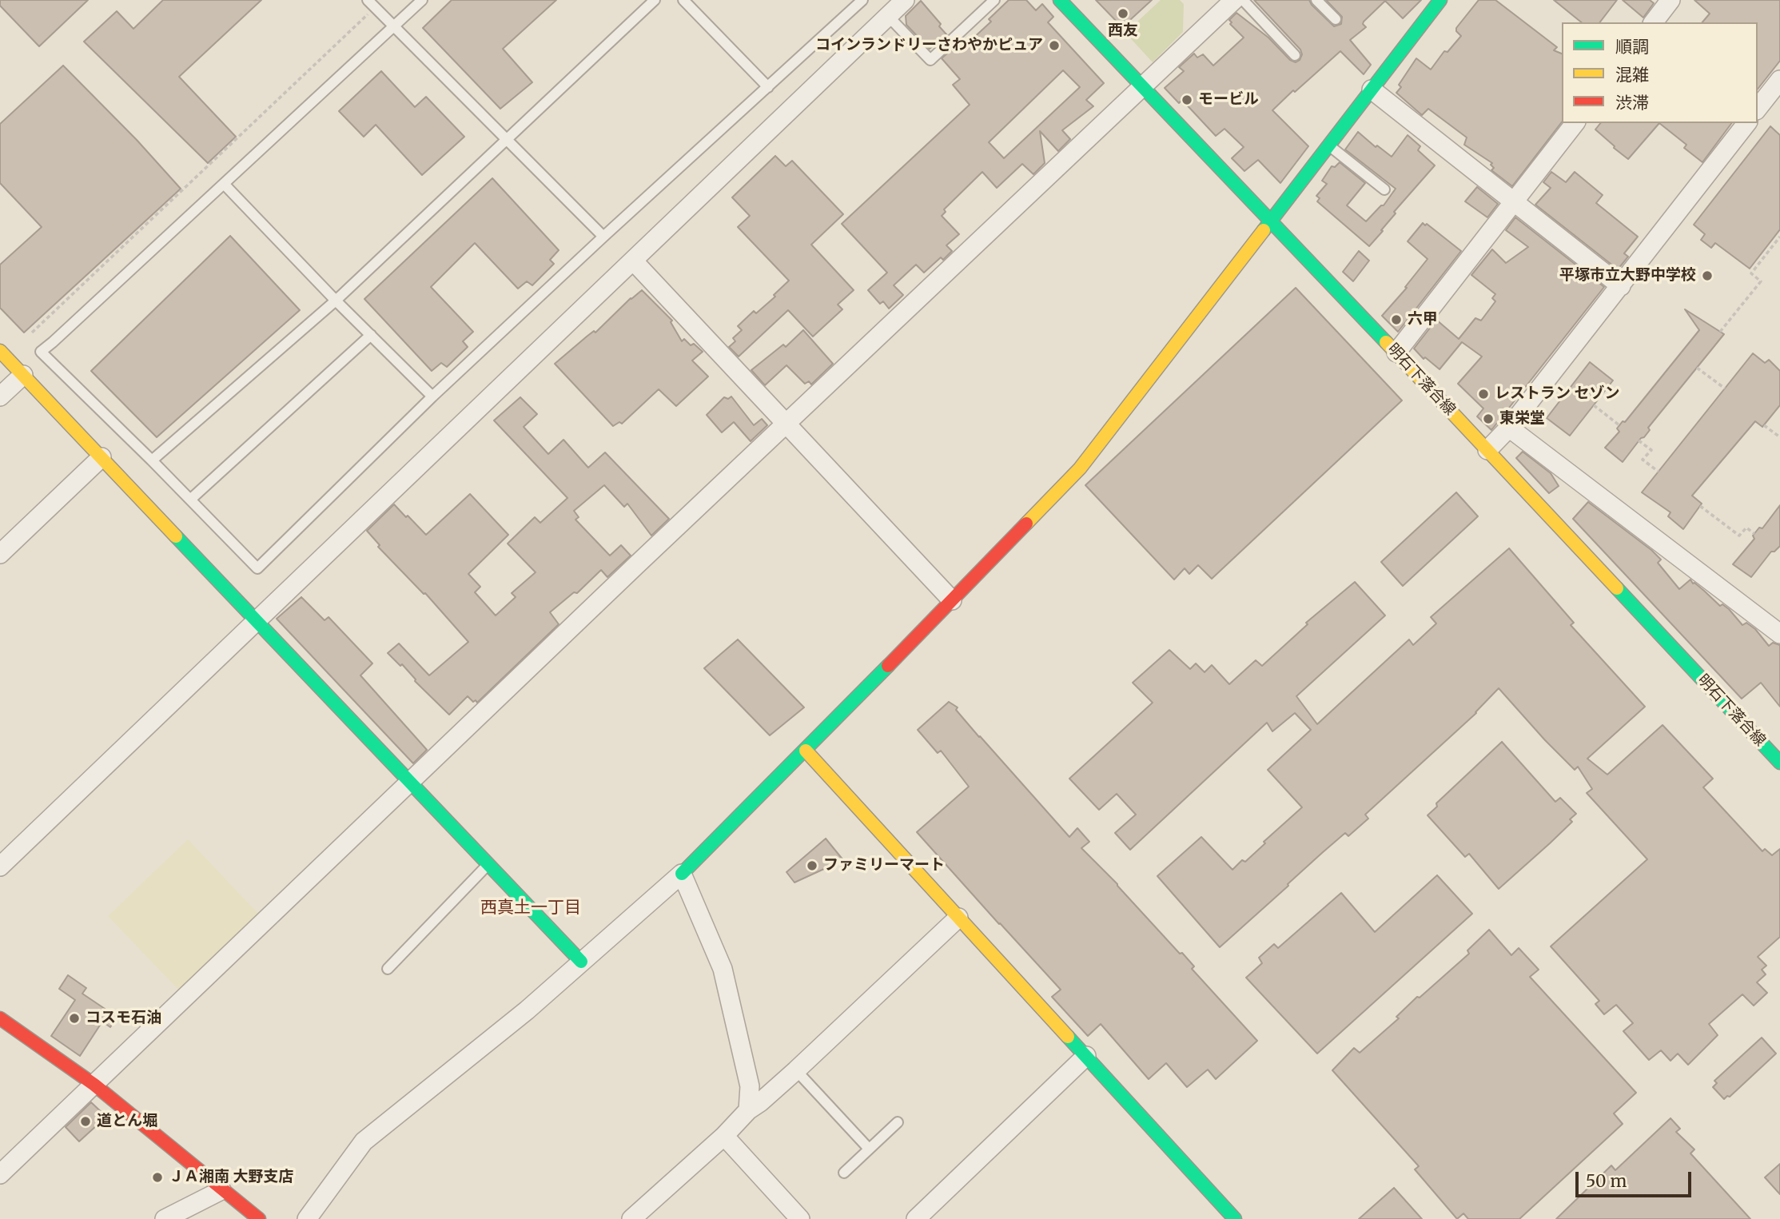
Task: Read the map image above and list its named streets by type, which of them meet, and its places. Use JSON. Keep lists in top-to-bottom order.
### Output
{
  "streets": {
    "street": ["明石下落合線"]
  },
  "districts": ["西真土一丁目"],
  "places": [
    "西友",
    "コインランドリーさわやかピュア",
    "モービル",
    "平塚市立大野中学校",
    "六甲",
    "レストラン セゾン",
    "東栄堂",
    "ファミリーマート",
    "コスモ石油",
    "道とん堀",
    "ＪＡ湘南 大野支店"
  ],
  "legend": ["順調", "混雑", "渋滞"],
  "scale_bar": "50 m"
}
